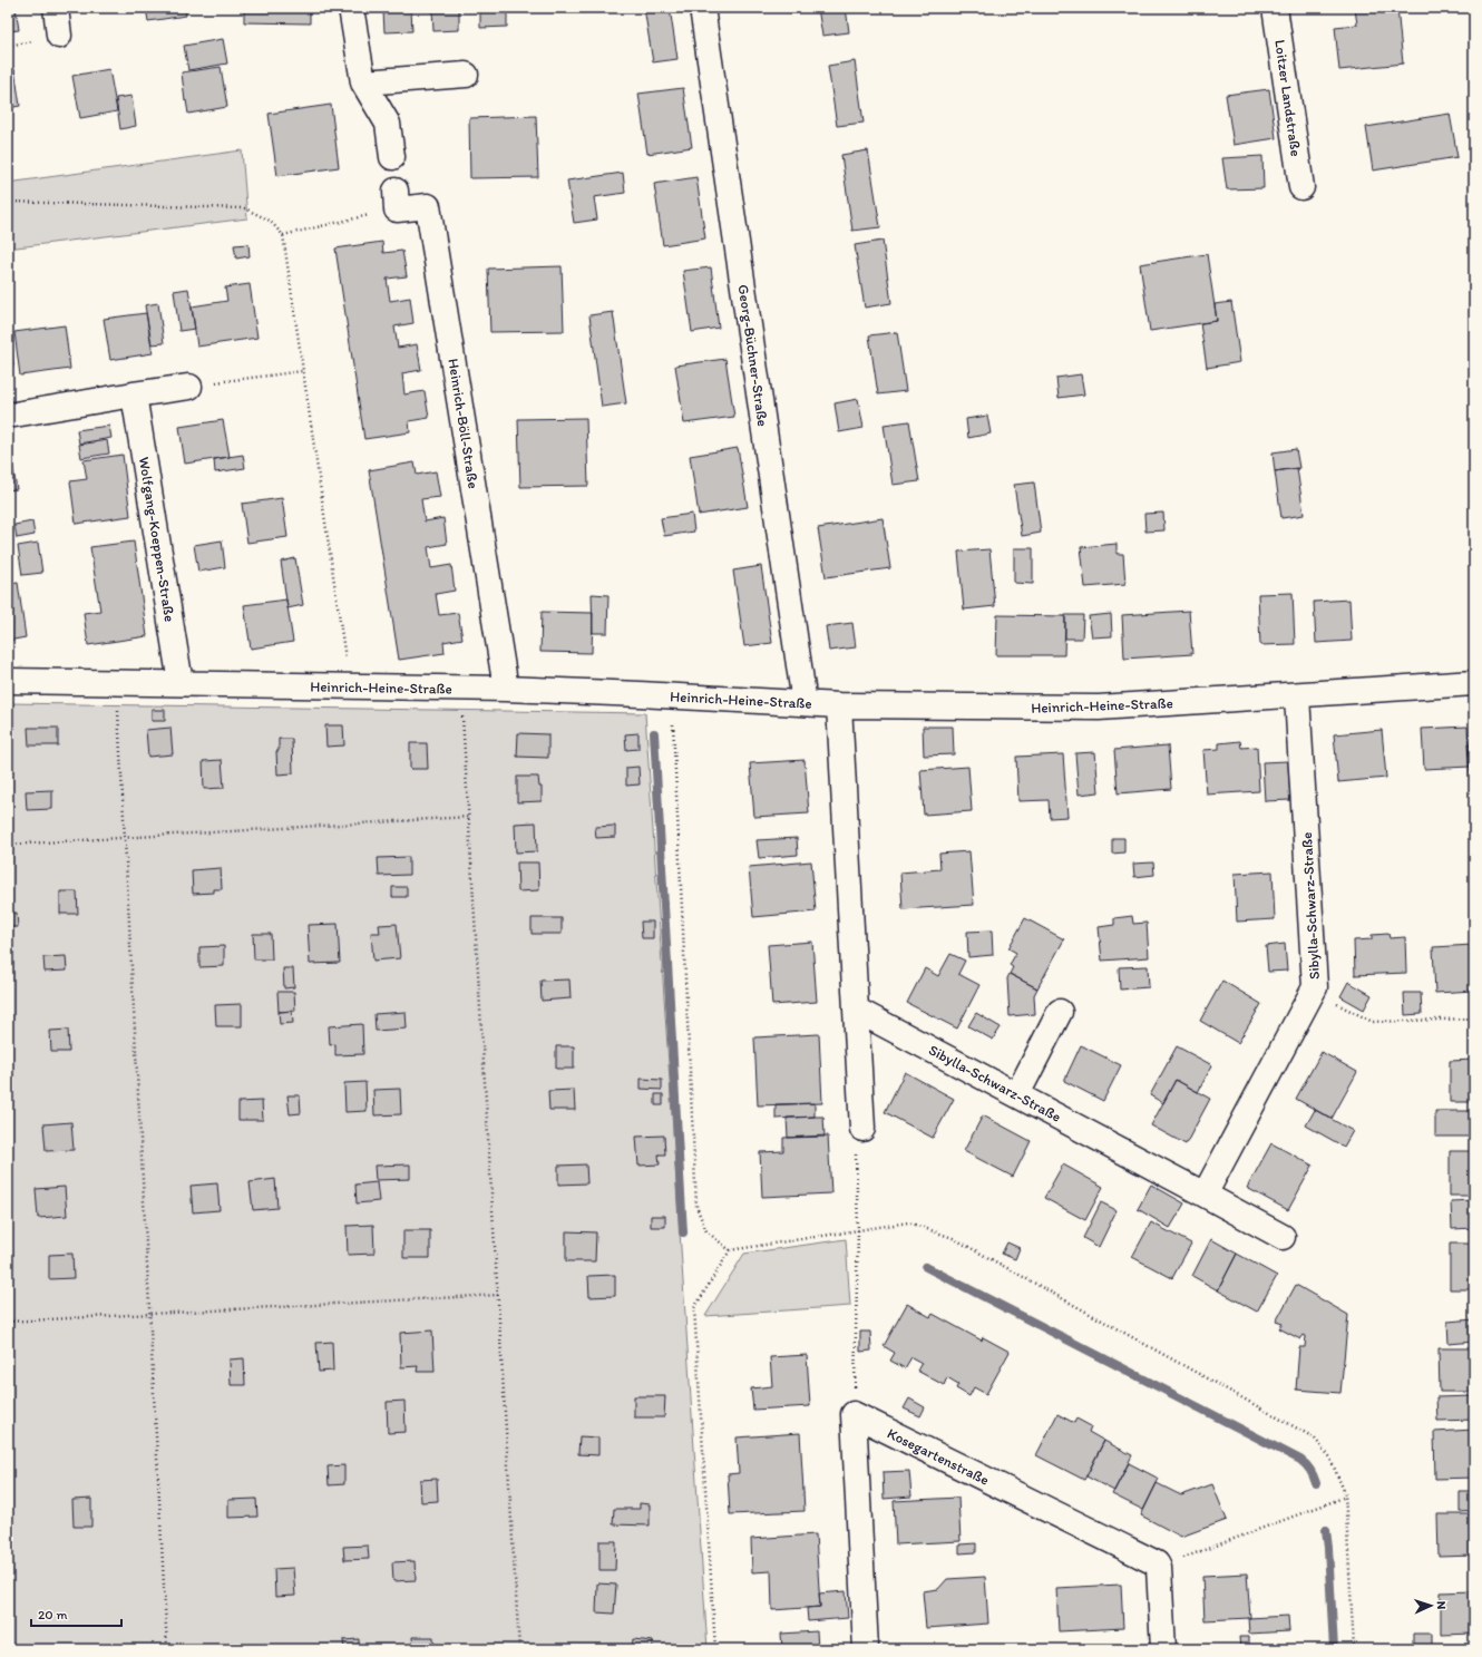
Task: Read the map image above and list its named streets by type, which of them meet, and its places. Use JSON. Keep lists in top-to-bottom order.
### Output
{
  "streets": {
    "street": [
      "Loitzer Landstraße",
      "Georg-Büchner-Straße",
      "Heinrich-Böll-Straße",
      "Wolfgang-Koeppen-Straße",
      "Heinrich-Heine-Straße",
      "Sibylla-Schwarz-Straße",
      "Kosegartenstraße"
    ]
  },
  "crossings": [
    ["Georg-Büchner-Straße", "Heinrich-Heine-Straße"],
    ["Heinrich-Böll-Straße", "Heinrich-Heine-Straße"],
    ["Wolfgang-Koeppen-Straße", "Heinrich-Heine-Straße"],
    ["Heinrich-Heine-Straße", "Sibylla-Schwarz-Straße"]
  ],
  "scale_bar": "20 m",
  "north": "right"
}
